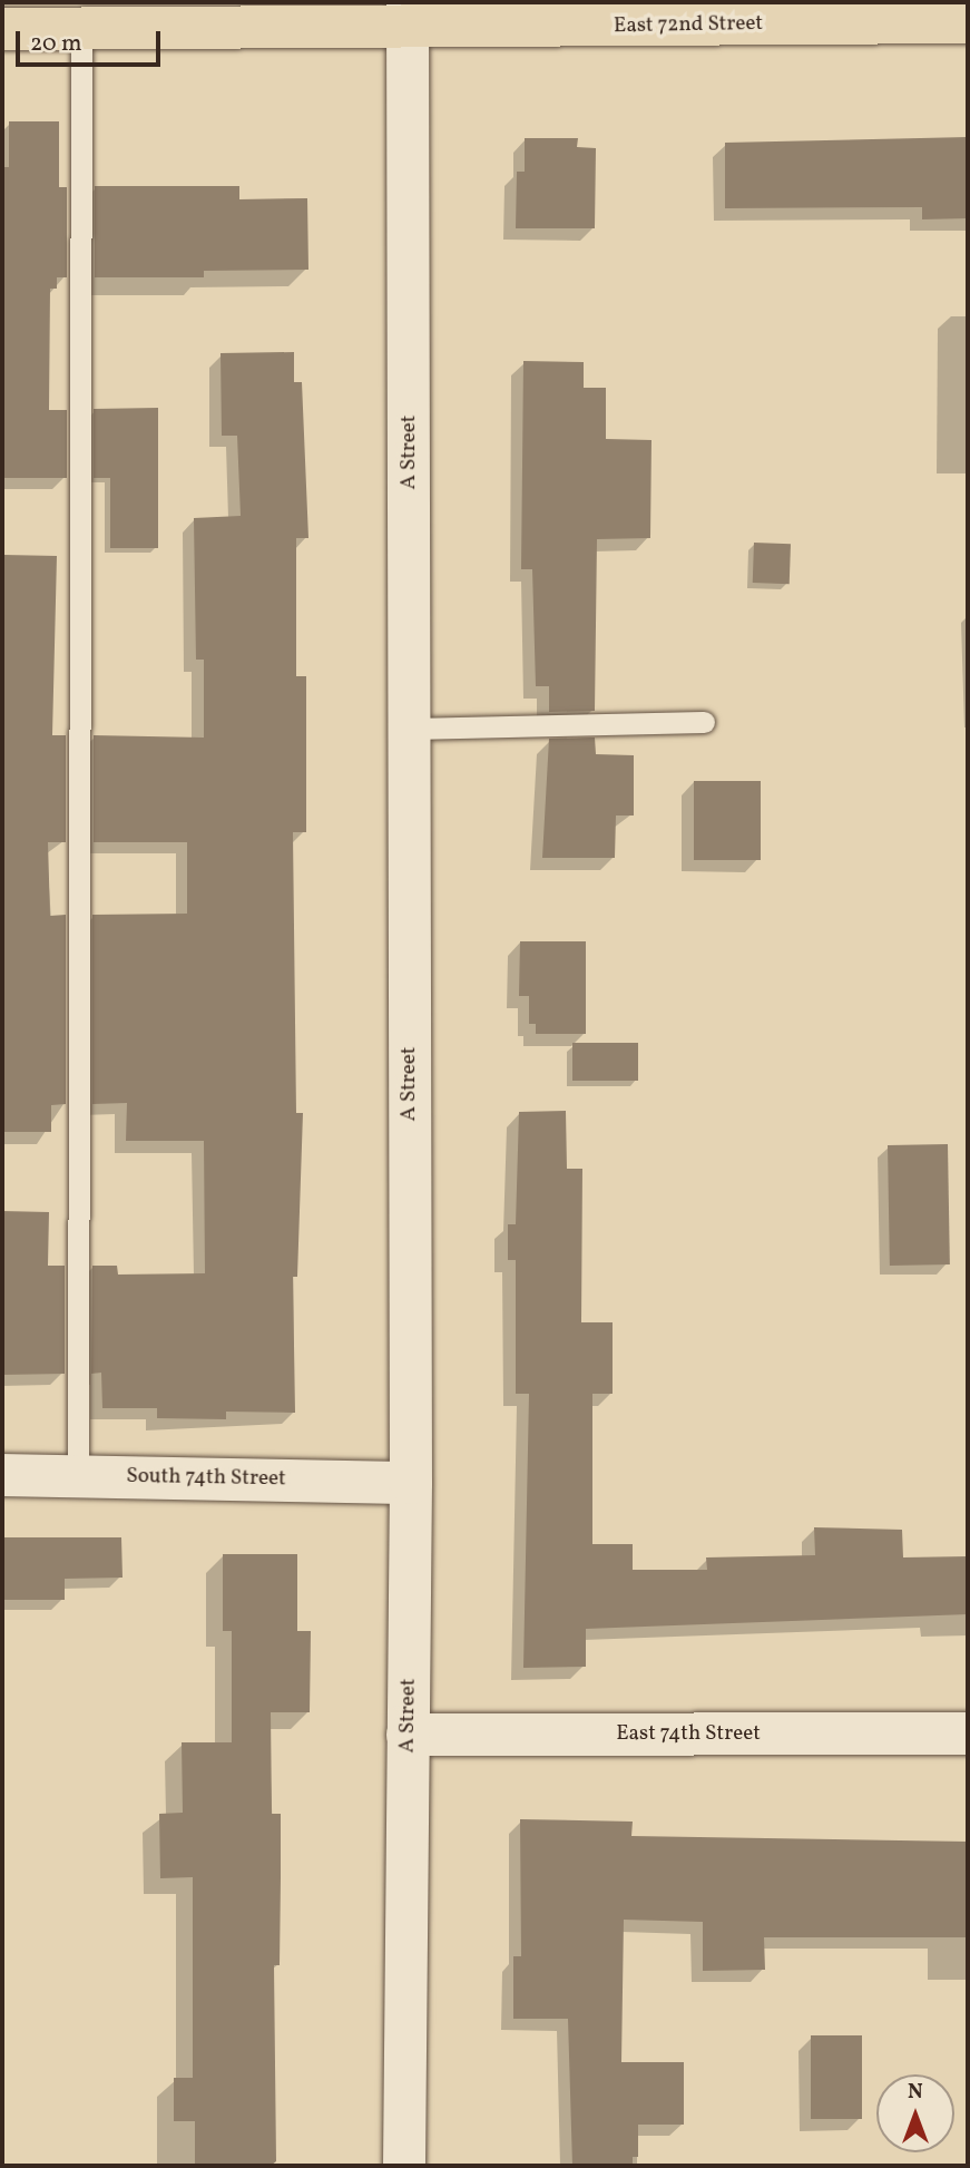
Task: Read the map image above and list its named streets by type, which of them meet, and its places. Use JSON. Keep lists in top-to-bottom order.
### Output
{
  "streets": {
    "main road": ["East 72nd Street"],
    "street": ["A Street", "South 74th Street", "East 74th Street"]
  },
  "crossings": [
    ["East 72nd Street", "A Street"],
    ["A Street", "South 74th Street"],
    ["A Street", "East 74th Street"]
  ],
  "scale_bar": "20 m",
  "north": "top"
}
